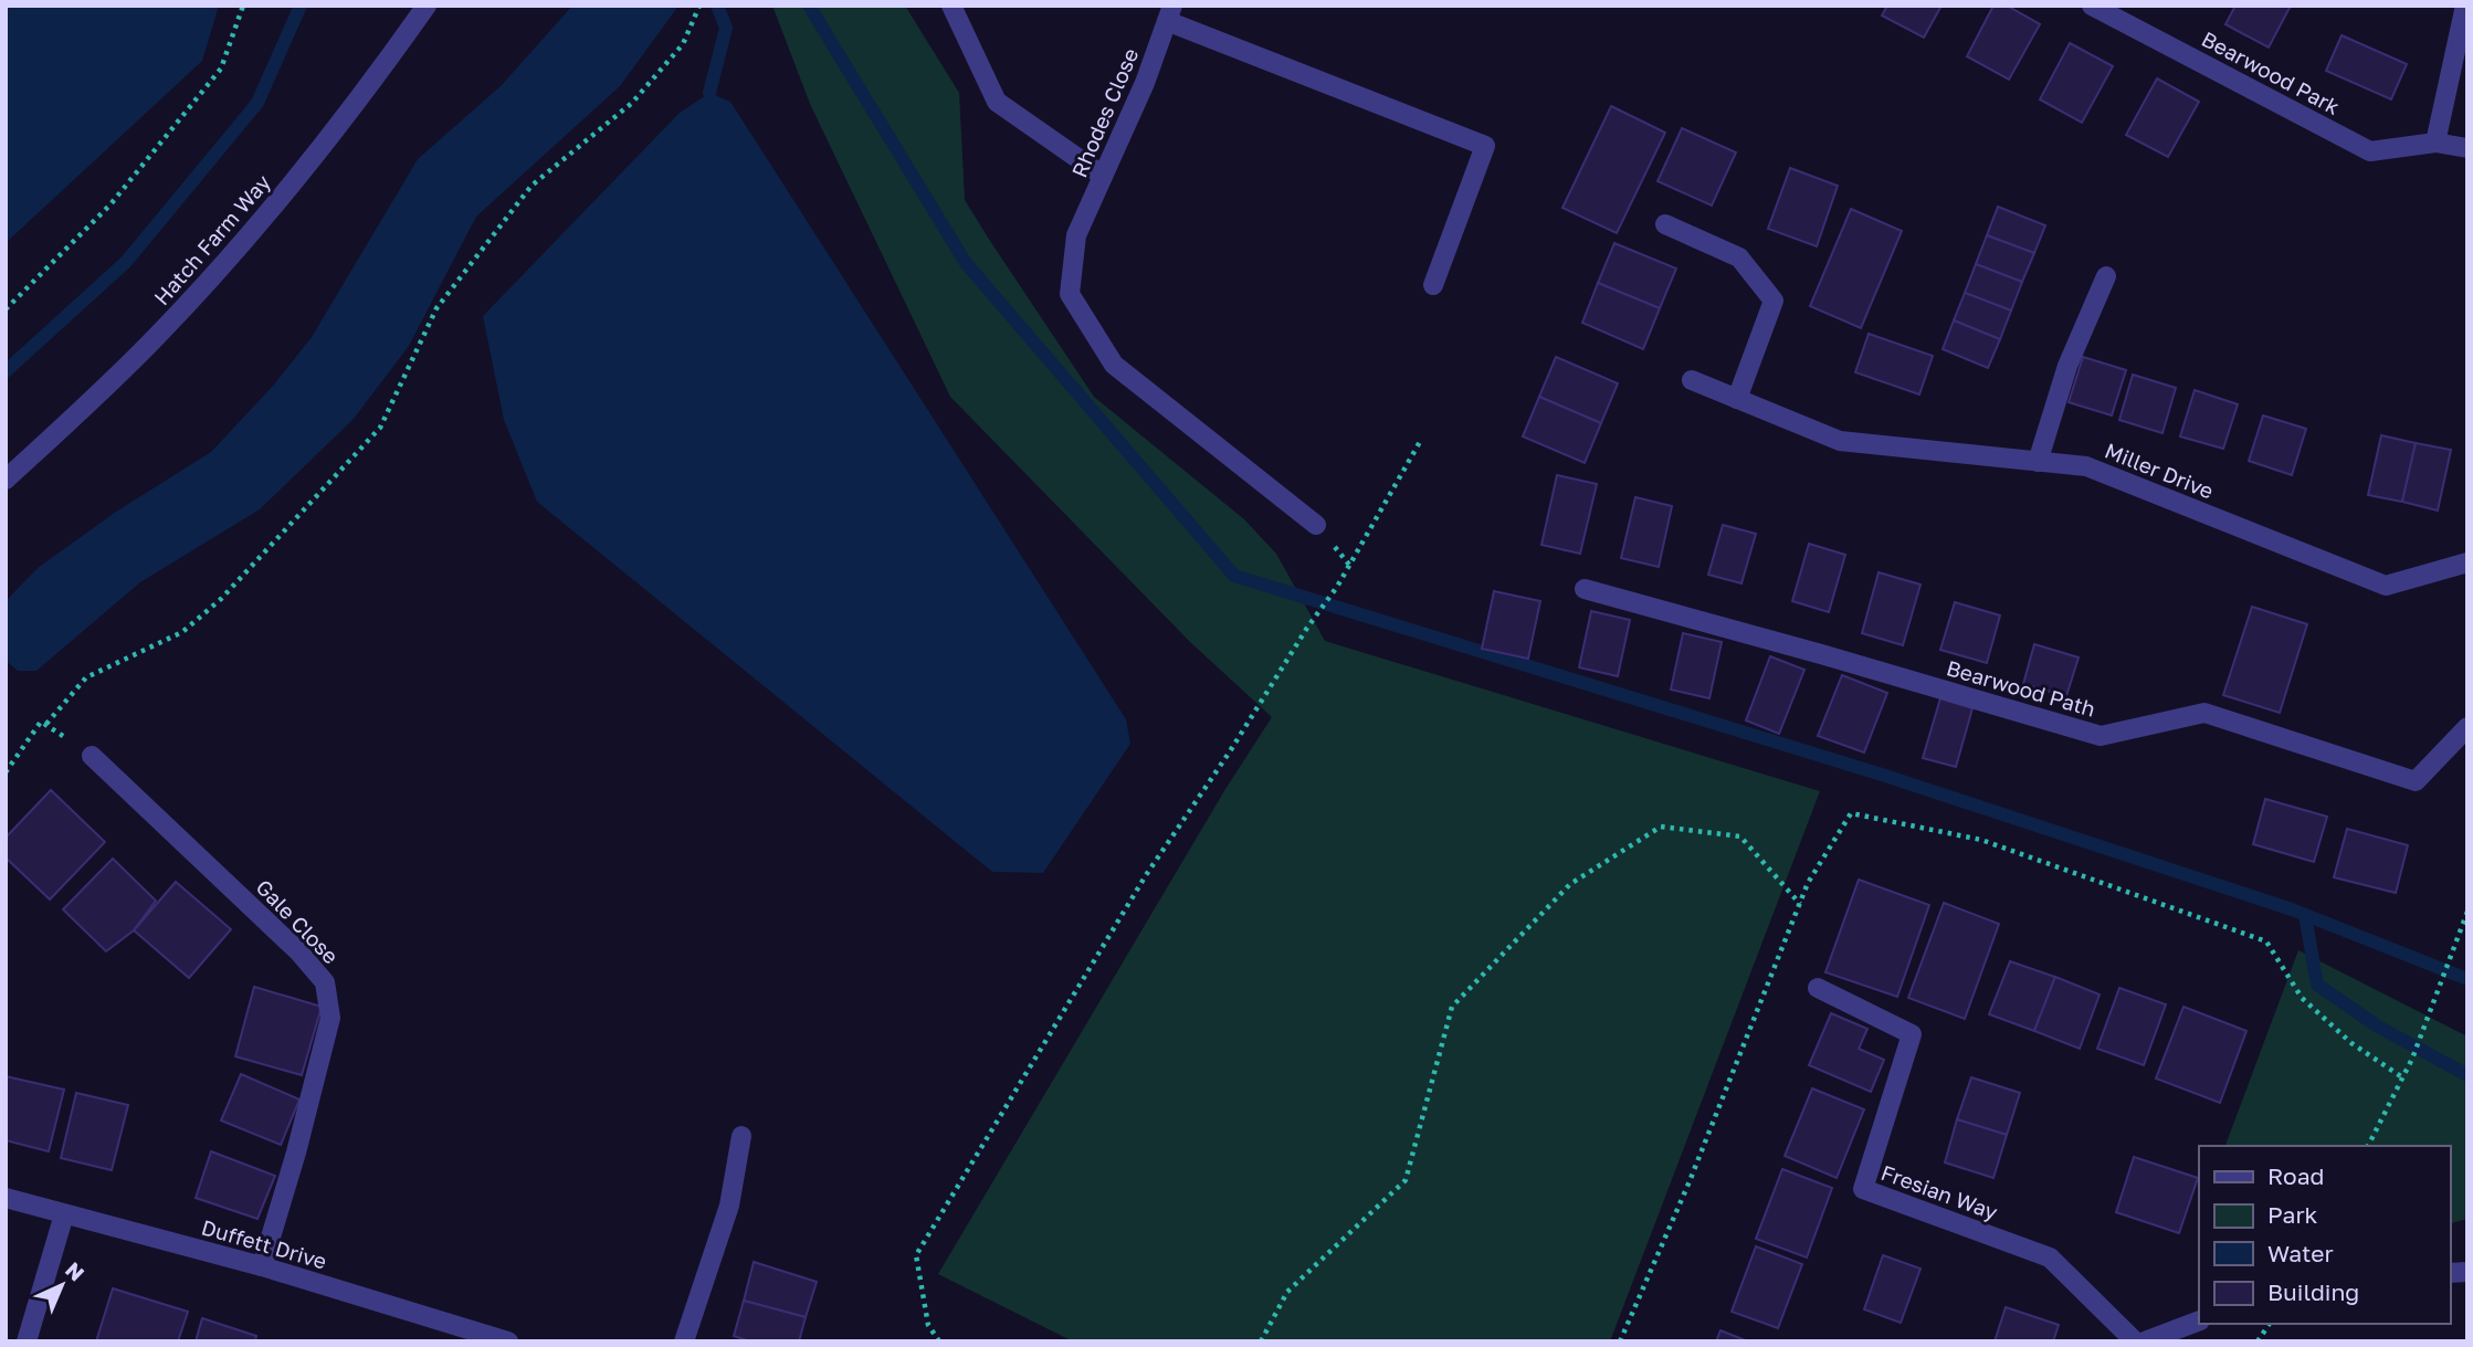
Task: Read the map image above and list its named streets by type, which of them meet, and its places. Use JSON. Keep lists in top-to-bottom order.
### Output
{
  "streets": {
    "street": [
      "Bearwood Park",
      "Rhodes Close",
      "Hatch Farm Way",
      "Miller Drive",
      "Bearwood Path",
      "Gale Close",
      "Fresian Way",
      "Duffett Drive"
    ]
  },
  "crossings": [
    ["Gale Close", "Duffett Drive"]
  ],
  "legend": [
    "Road",
    "Park",
    "Water",
    "Building"
  ],
  "north": "top right"
}
